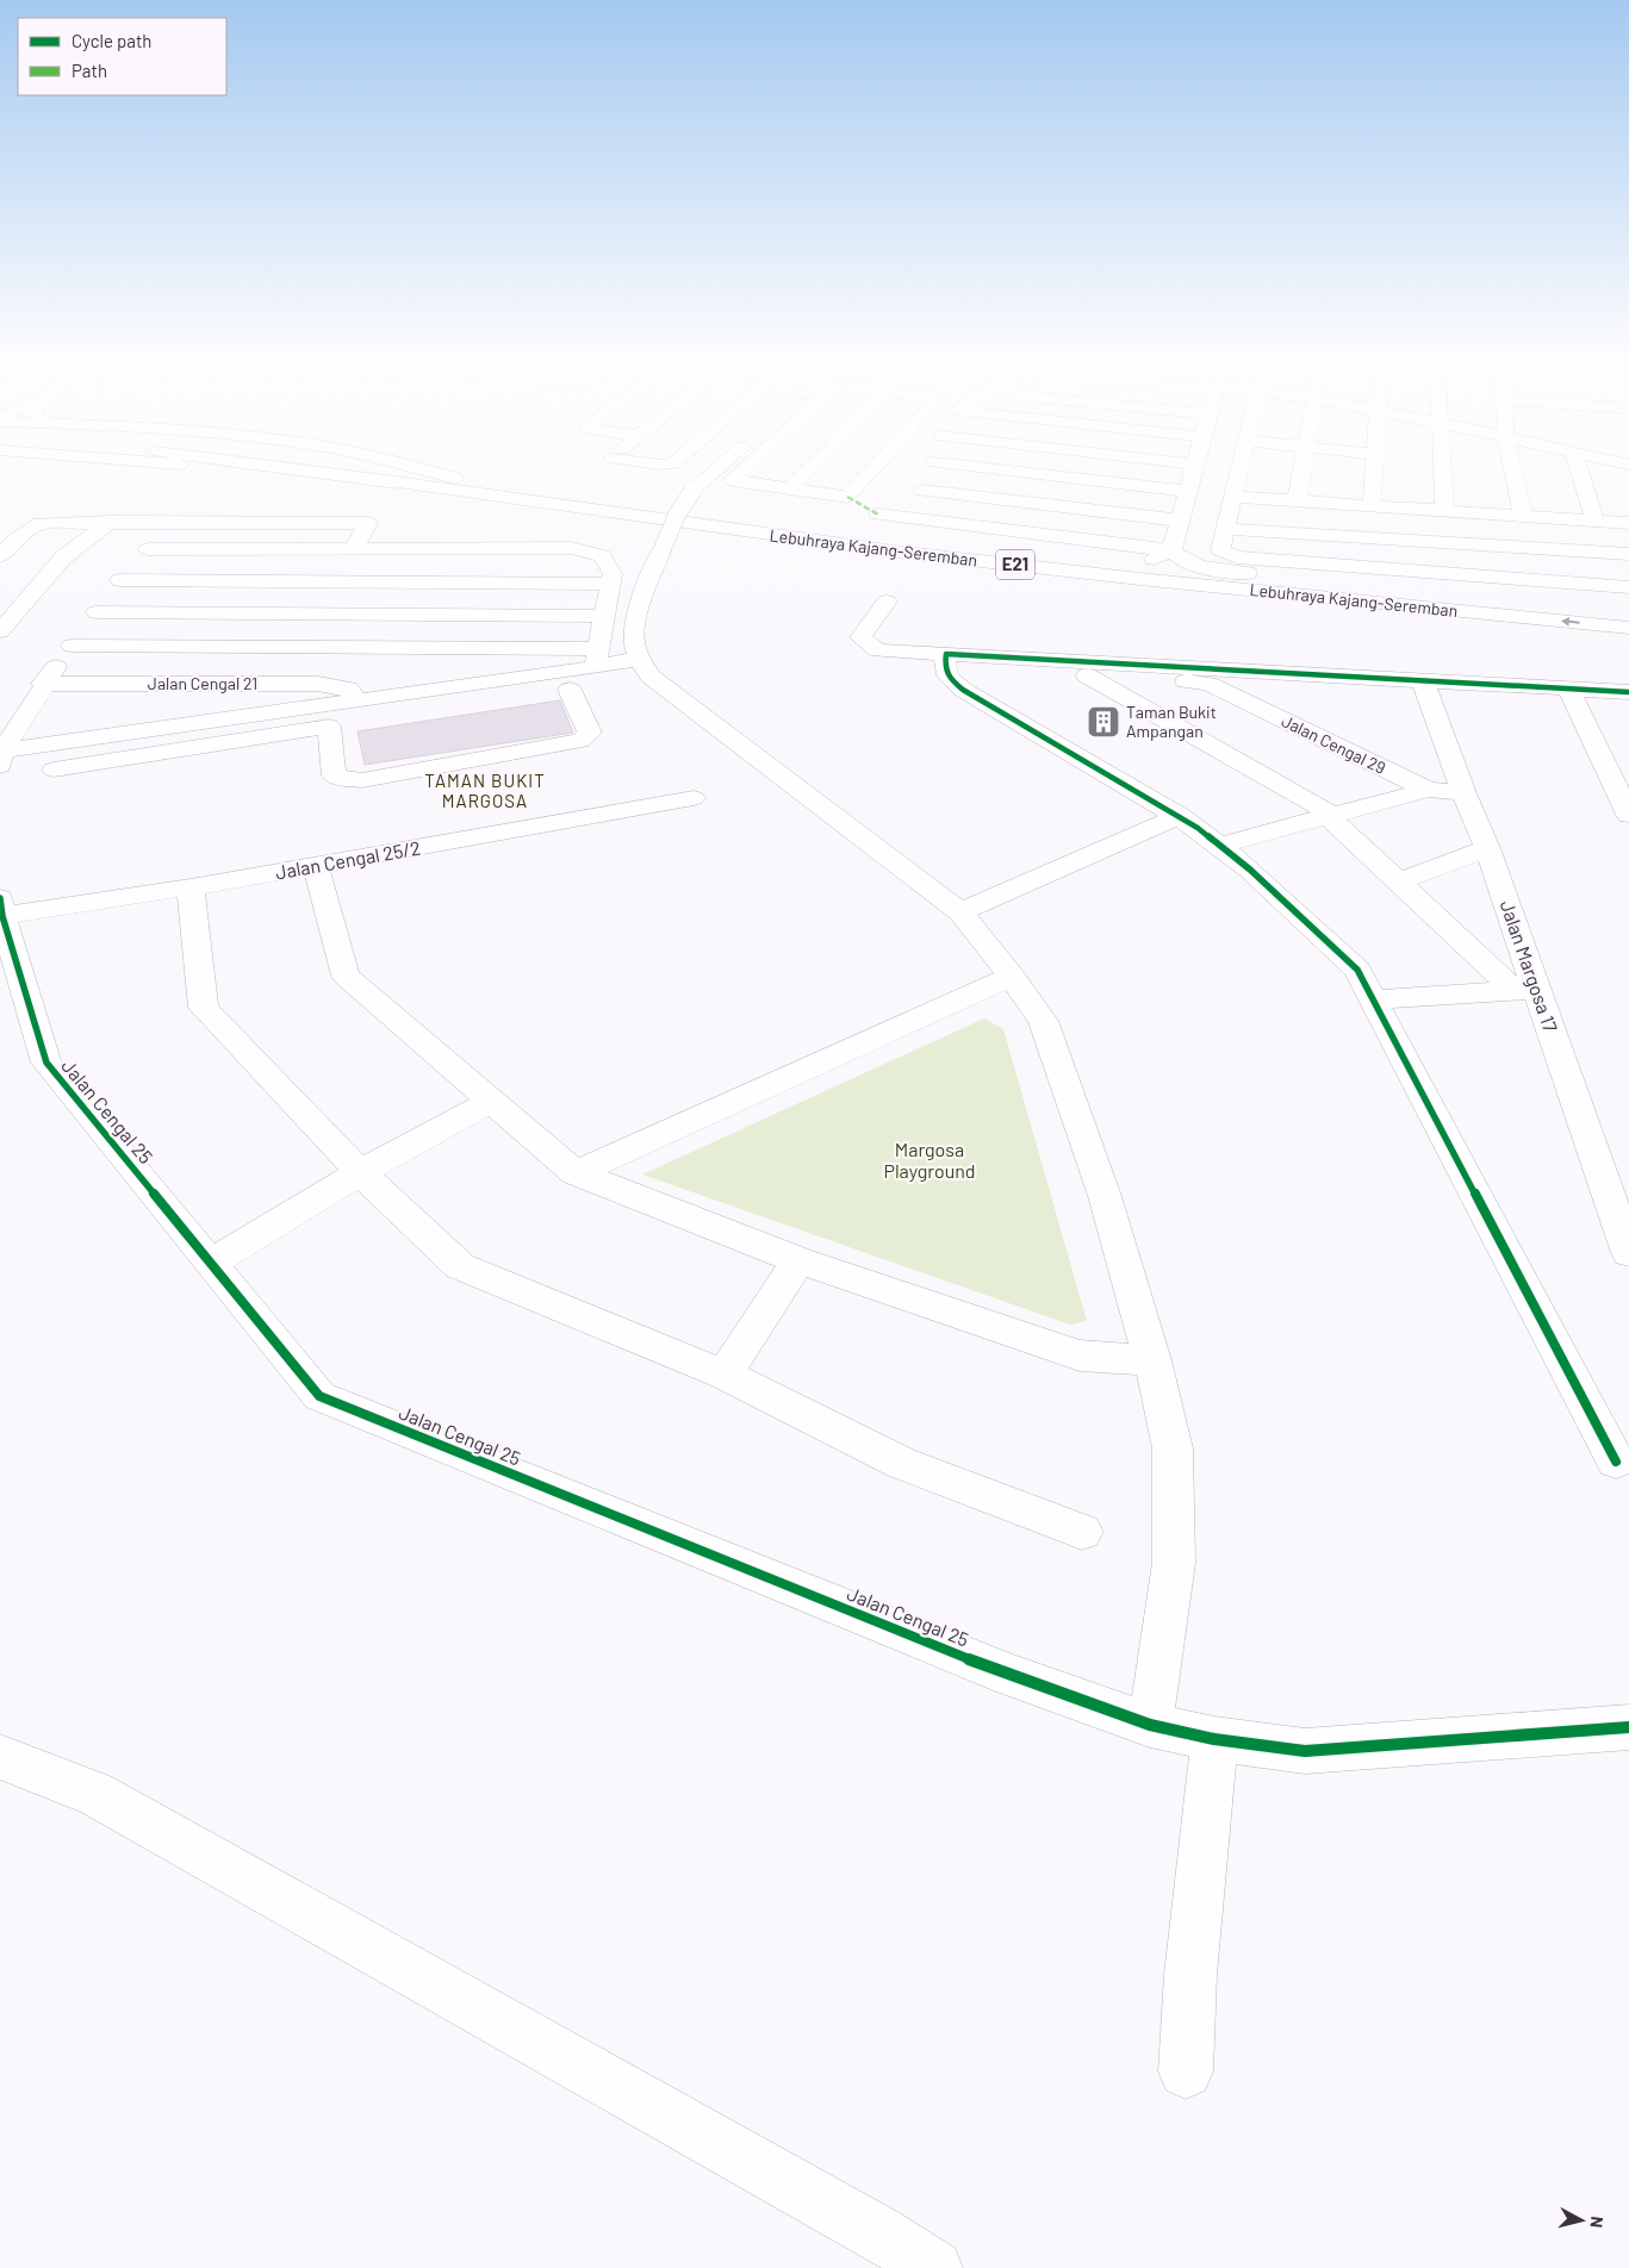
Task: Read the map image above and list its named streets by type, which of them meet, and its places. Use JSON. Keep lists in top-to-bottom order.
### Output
{
  "streets": {
    "main road": [
      "Lebuhraya Kajang-Seremban",
      "E21",
      "Jalan Cengal 21",
      "Jalan Cengal 29",
      "Jalan Cengal 25/2",
      "Jalan Margosa 17",
      "Jalan Cengal 25"
    ]
  },
  "crossings": [
    ["Jalan Cengal 29", "Jalan Margosa 17"],
    ["Jalan Cengal 25/2", "Jalan Cengal 25"]
  ],
  "districts": ["TAMAN BUKIT MARGOSA"],
  "parks": ["Margosa Playground"],
  "places": {
    "building": ["Taman Bukit Ampangan"]
  },
  "legend": ["Cycle path", "Path"],
  "north": "right"
}
